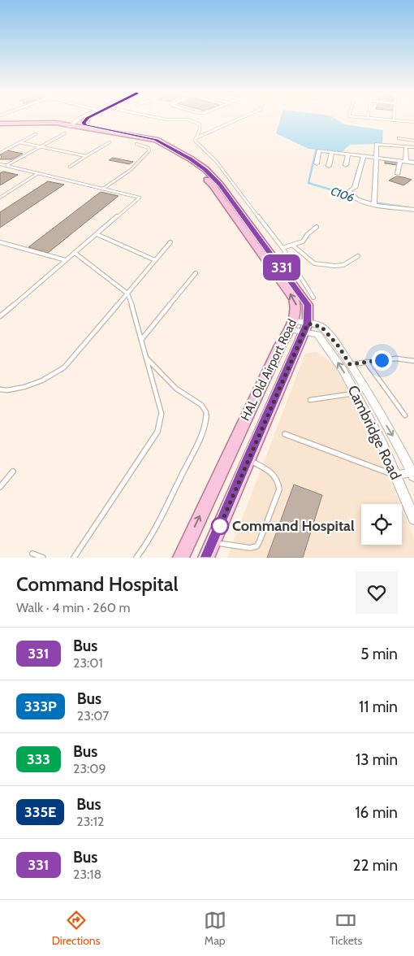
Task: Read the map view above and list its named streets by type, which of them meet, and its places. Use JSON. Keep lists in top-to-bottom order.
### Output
{
  "streets": {
    "main road": ["HAL Old Airport Road"],
    "street": ["Cambridge Road"]
  },
  "crossings": [
    ["HAL Old Airport Road", "Cambridge Road"]
  ],
  "water": ["C106"],
  "places": ["Command Hospital"],
  "lines": ["bus line 331"],
  "page": {
    "on_map": "331",
    "heading": ["Command Hospital", "Walk · 4 min · 260 m"],
    "list": [
      {
        "mark": "331",
        "name": "Bus",
        "note": "23:01",
        "value": "5 min"
      },
      {
        "mark": "333P",
        "name": "Bus",
        "note": "23:07",
        "value": "11 min"
      },
      {
        "mark": "333",
        "name": "Bus",
        "note": "23:09",
        "value": "13 min"
      },
      {
        "mark": "335E",
        "name": "Bus",
        "note": "23:12",
        "value": "16 min"
      },
      {
        "mark": "331",
        "name": "Bus",
        "note": "23:18",
        "value": "22 min"
      }
    ],
    "tabs": ["Directions", "Map", "Tickets"]
  }
}
